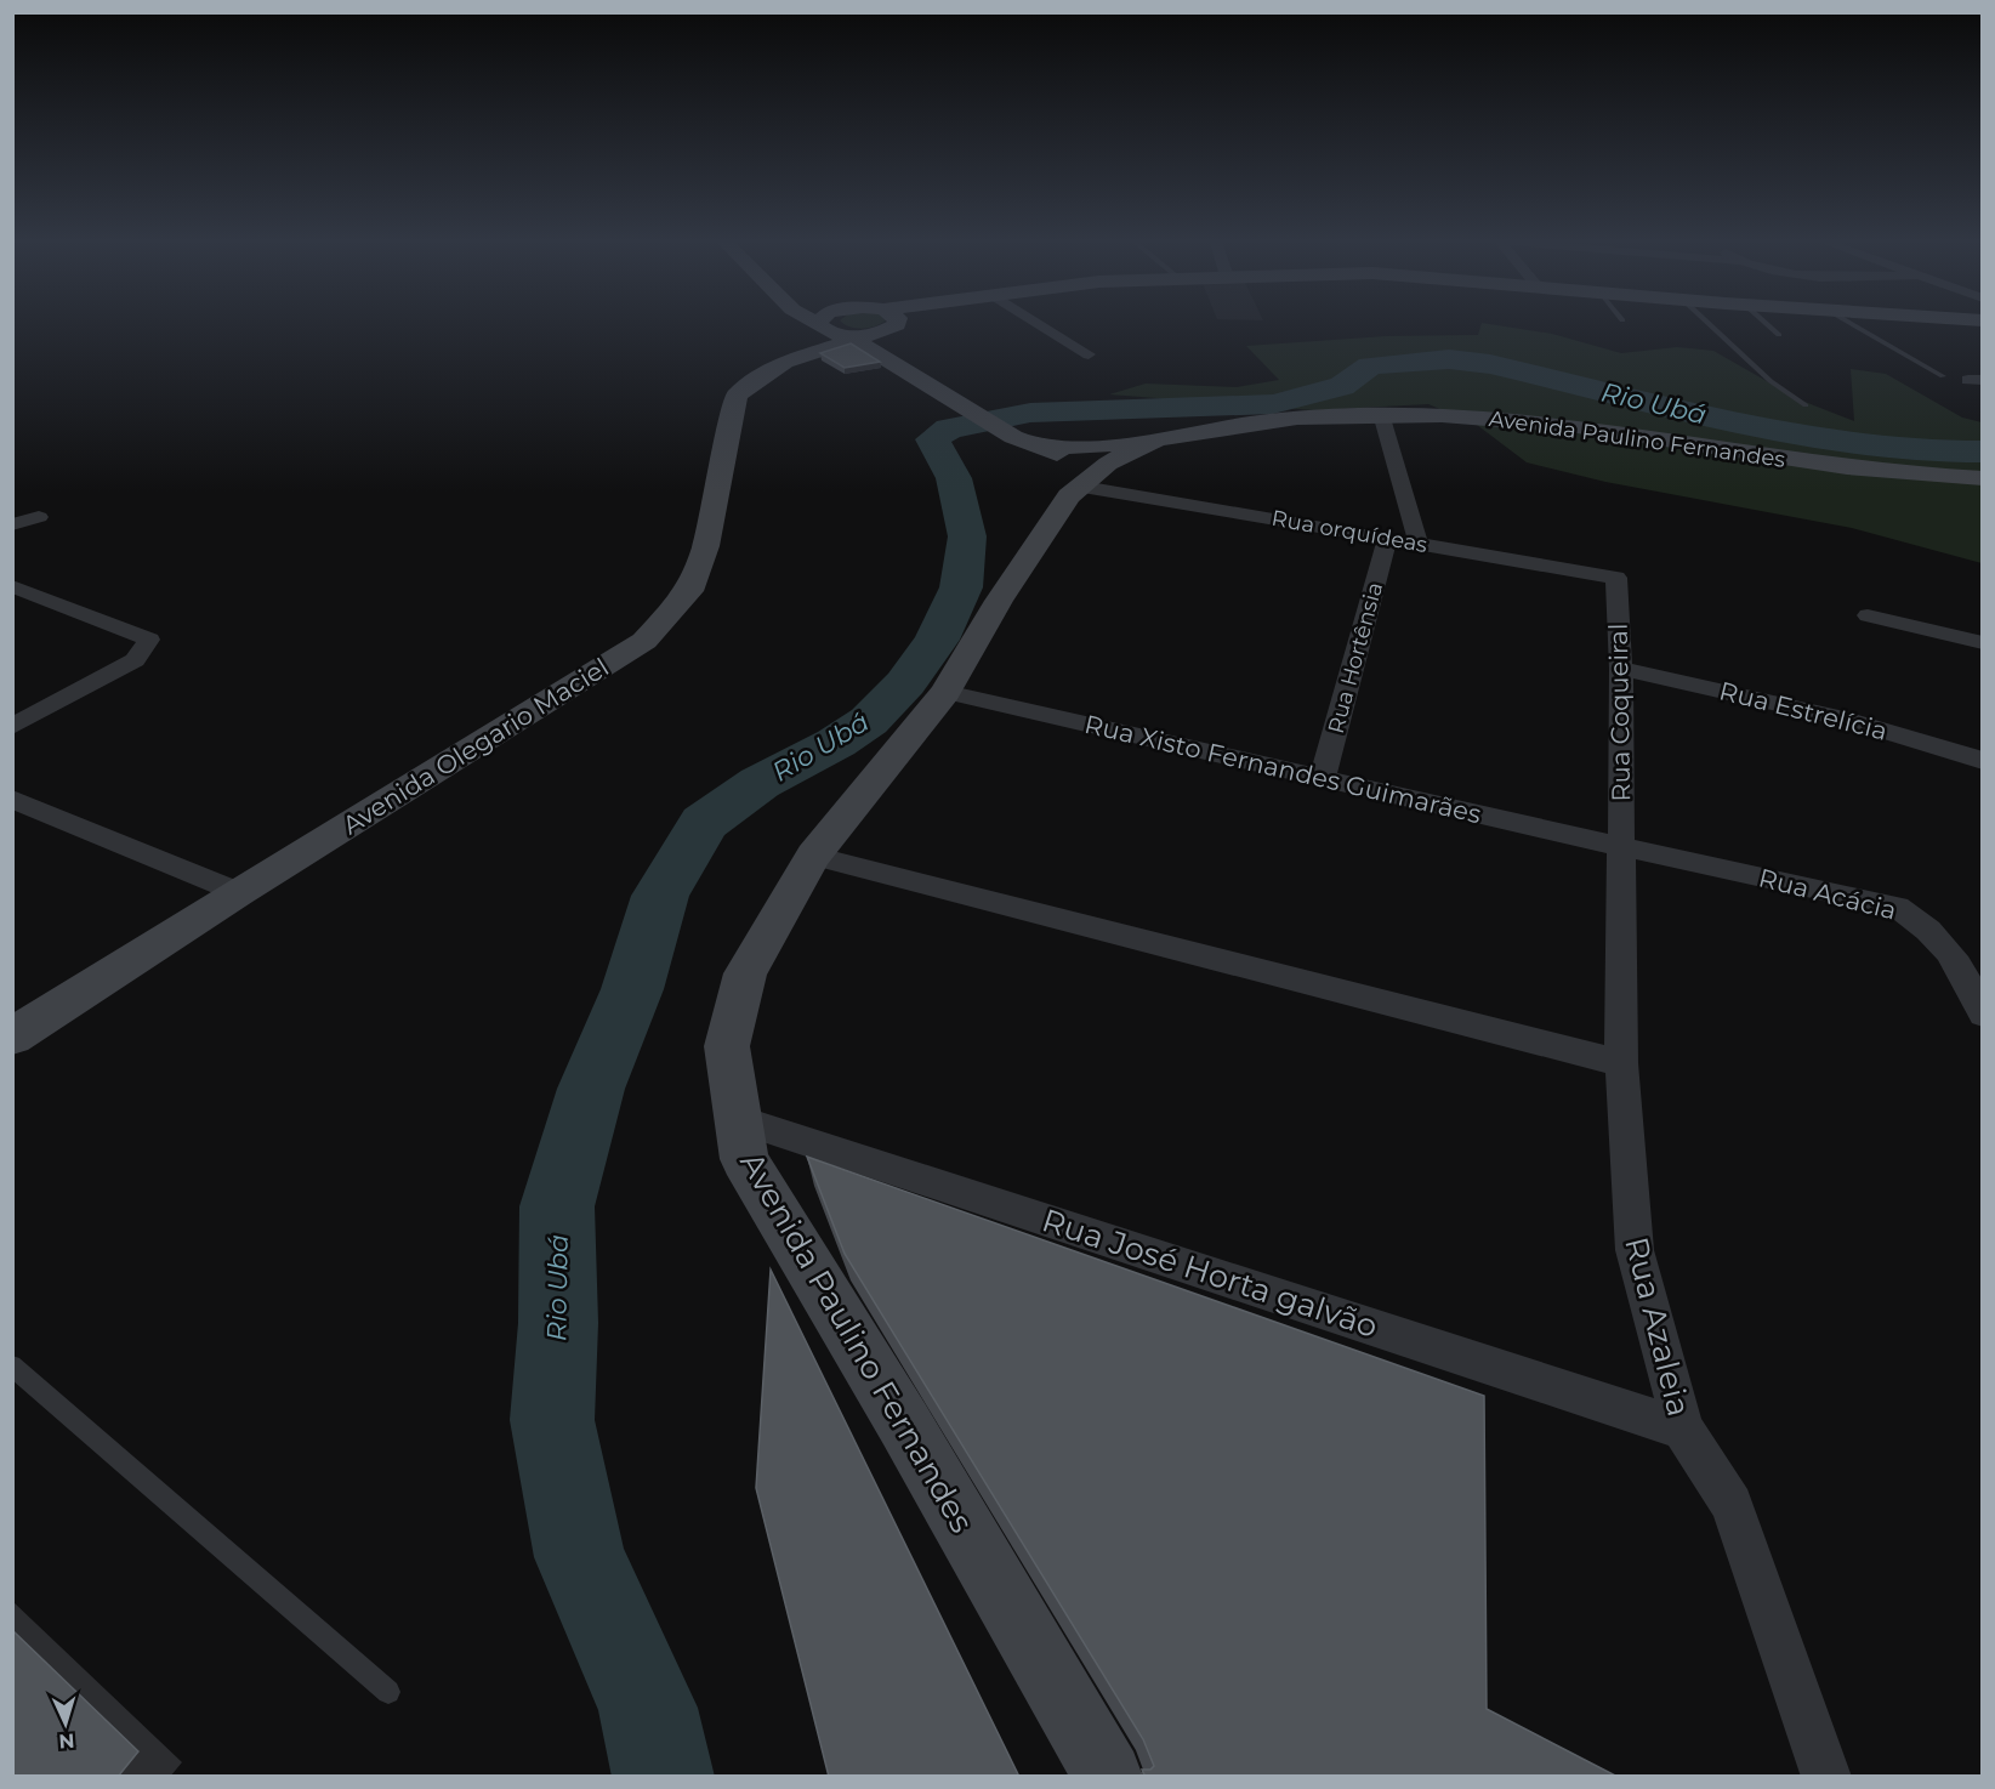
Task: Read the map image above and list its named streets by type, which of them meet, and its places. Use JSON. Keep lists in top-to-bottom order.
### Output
{
  "streets": {
    "main road": ["Avenida Paulino Fernandes", "Avenida Olegario Maciel"],
    "street": [
      "Rua orquídeas",
      "Rua Hortênsia",
      "Rua Estrelícia",
      "Rua Coqueiral",
      "Rua Xisto Fernandes Guimarães",
      "Rua Acácia",
      "Rua José Horta galvão",
      "Rua Azaleia"
    ]
  },
  "crossings": [
    ["Avenida Paulino Fernandes", "Rua orquídeas"],
    ["Avenida Paulino Fernandes", "Rua Xisto Fernandes Guimarães"],
    ["Avenida Paulino Fernandes", "Rua José Horta galvão"],
    ["Rua orquídeas", "Rua Hortênsia"],
    ["Rua orquídeas", "Rua Coqueiral"],
    ["Rua Hortênsia", "Rua Xisto Fernandes Guimarães"],
    ["Rua Estrelícia", "Rua Coqueiral"],
    ["Rua Coqueiral", "Rua Xisto Fernandes Guimarães"],
    ["Rua Coqueiral", "Rua Acácia"],
    ["Rua Coqueiral", "Rua Azaleia"],
    ["Rua Xisto Fernandes Guimarães", "Rua Acácia"],
    ["Rua Xisto Fernandes Guimarães", "Rua Azaleia"],
    ["Rua Acácia", "Rua Azaleia"],
    ["Rua José Horta galvão", "Rua Azaleia"]
  ],
  "water": ["Rio Ubá"],
  "north": "bottom"
}
